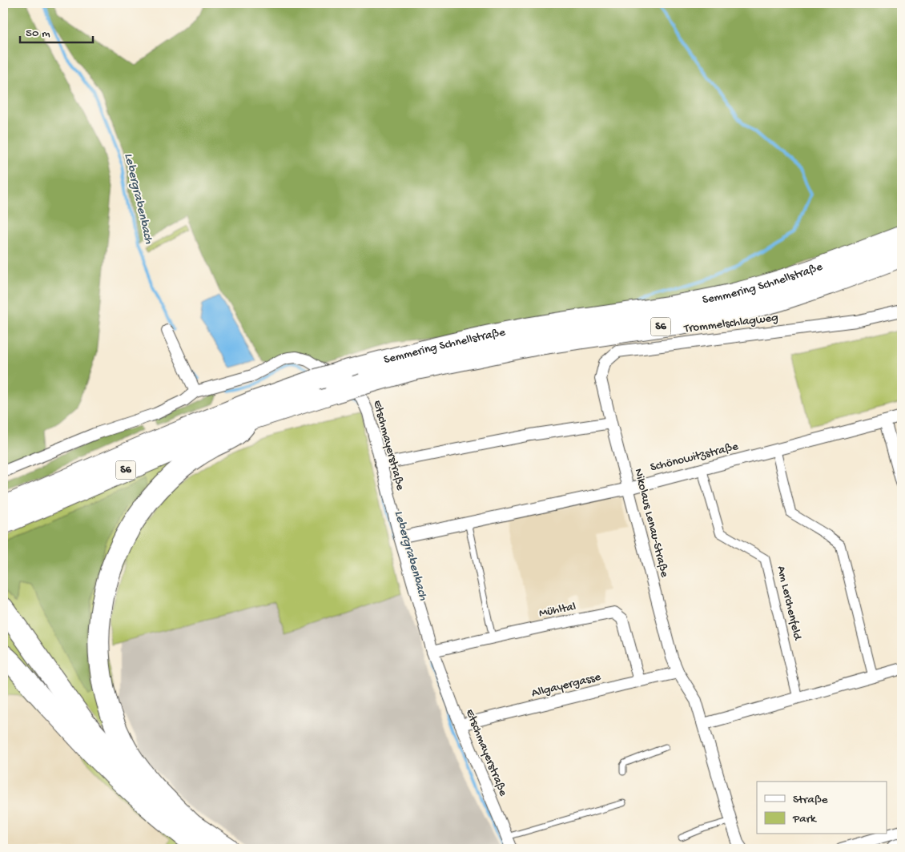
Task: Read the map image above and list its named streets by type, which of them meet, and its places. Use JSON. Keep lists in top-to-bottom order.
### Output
{
  "streets": {
    "highway": ["Semmering Schnellstraße", "S6"],
    "street": [
      "Trommelschlagweg",
      "Etschmayerstraße",
      "Schönowitzstraße",
      "Nikolaus Lenau-Straße",
      "Am Lerchenfeld",
      "Mühltal",
      "Allgayergasse"
    ]
  },
  "crossings": [
    ["Trommelschlagweg", "Nikolaus Lenau-Straße"],
    ["Etschmayerstraße", "Schönowitzstraße"],
    ["Etschmayerstraße", "Mühltal"],
    ["Etschmayerstraße", "Allgayergasse"],
    ["Schönowitzstraße", "Nikolaus Lenau-Straße"],
    ["Schönowitzstraße", "Am Lerchenfeld"],
    ["Nikolaus Lenau-Straße", "Allgayergasse"],
    ["Mühltal", "Allgayergasse"]
  ],
  "water": ["Lebergrabenbach"],
  "legend": ["Straße", "Park"],
  "scale_bar": "50 m"
}
